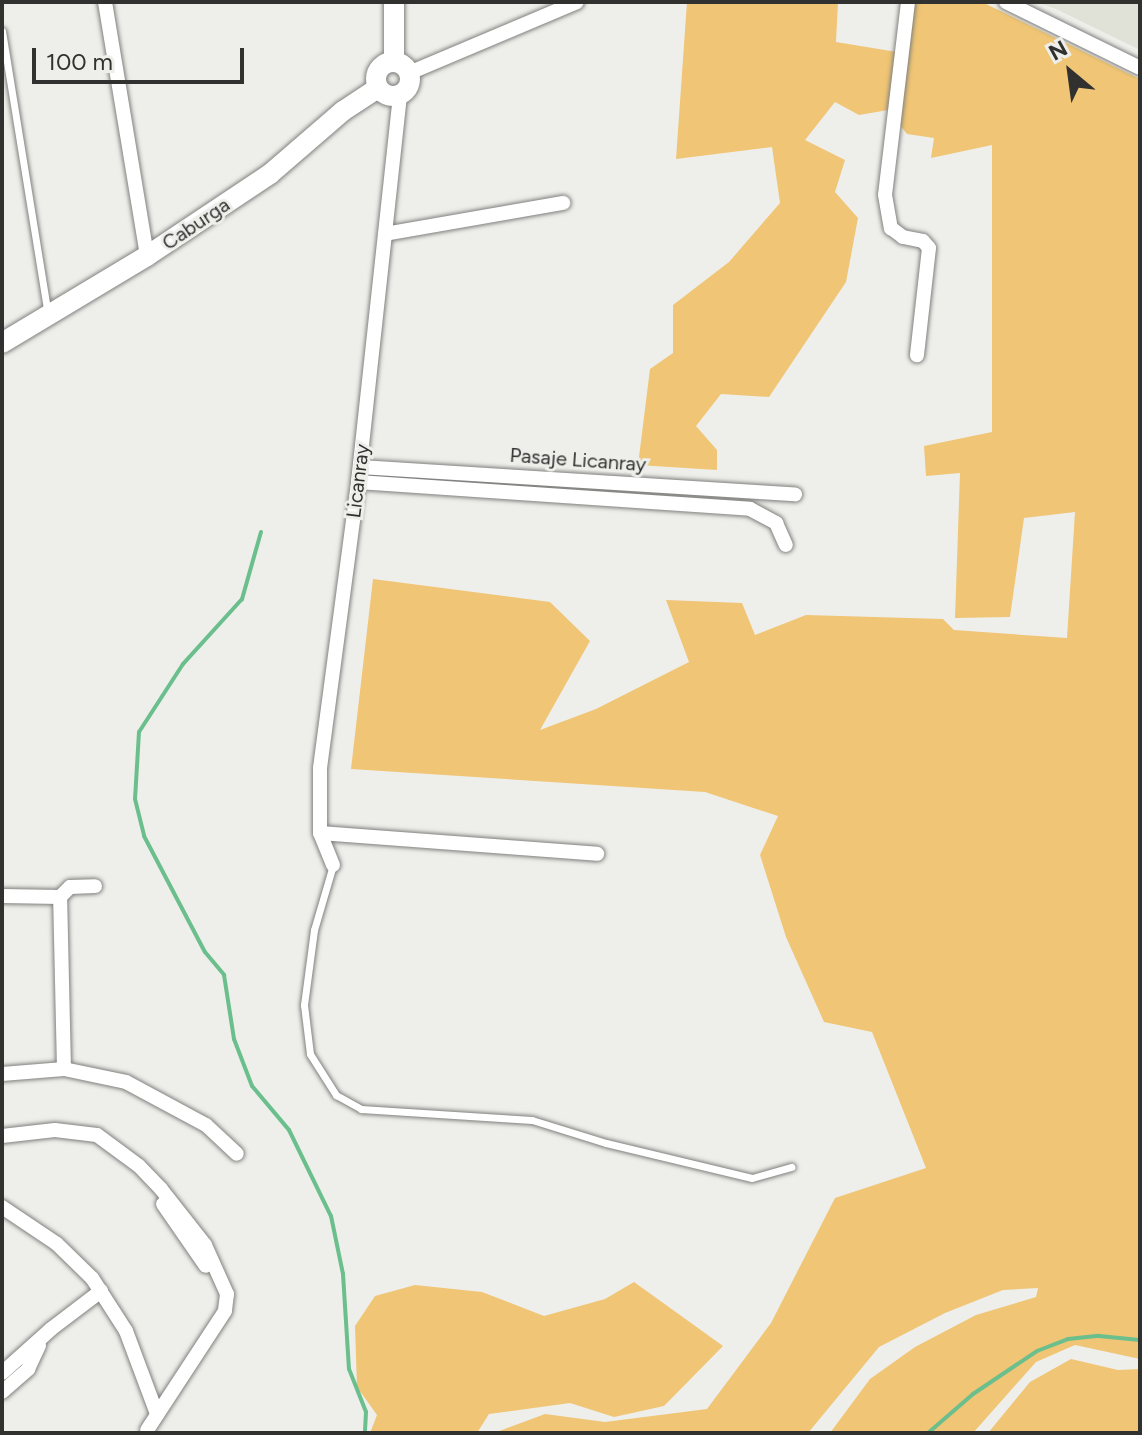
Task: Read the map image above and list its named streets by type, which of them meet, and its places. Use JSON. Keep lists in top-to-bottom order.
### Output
{
  "streets": {
    "street": ["Caburga", "Pasaje Licanray", "Licanray"]
  },
  "crossings": [
    ["Caburga", "Licanray"],
    ["Pasaje Licanray", "Licanray"]
  ],
  "scale_bar": "100 m",
  "north": "top left"
}
